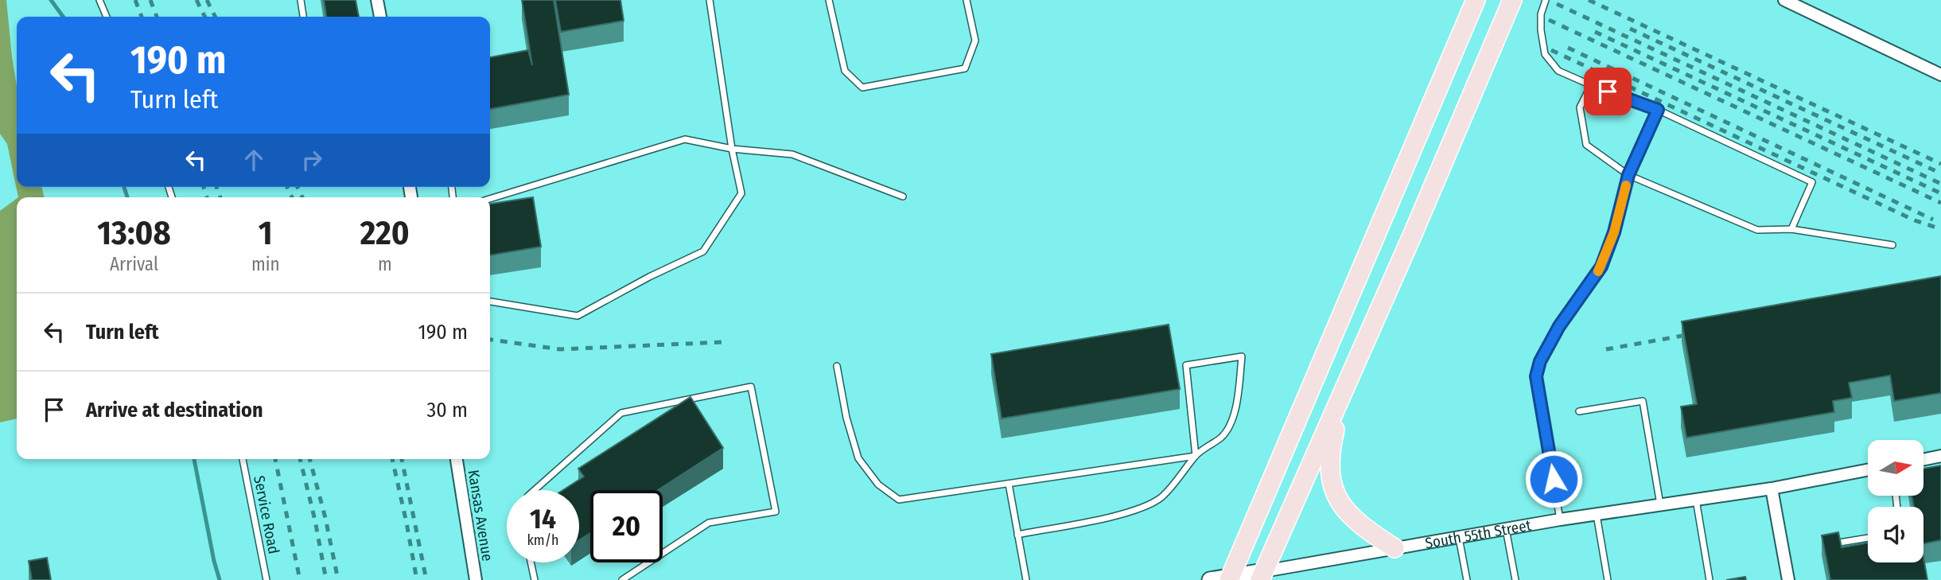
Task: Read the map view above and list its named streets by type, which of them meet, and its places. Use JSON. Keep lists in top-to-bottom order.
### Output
{
  "streets": {
    "main road": ["South 55th Street"],
    "street": ["Kansas Avenue"],
    "lane": ["Service Road"]
  },
  "north": "right",
  "page": {
    "turn": ["190 m", "Turn left"],
    "eta": [
      "13:08",
      "Arrival",
      "1",
      "min",
      "220",
      "m"
    ],
    "list": [
      {
        "name": "Turn left",
        "value": "190 m"
      },
      {
        "name": "Arrive at destination",
        "value": "30 m"
      }
    ],
    "speed": "14 km/h",
    "limit": "20"
  }
}
